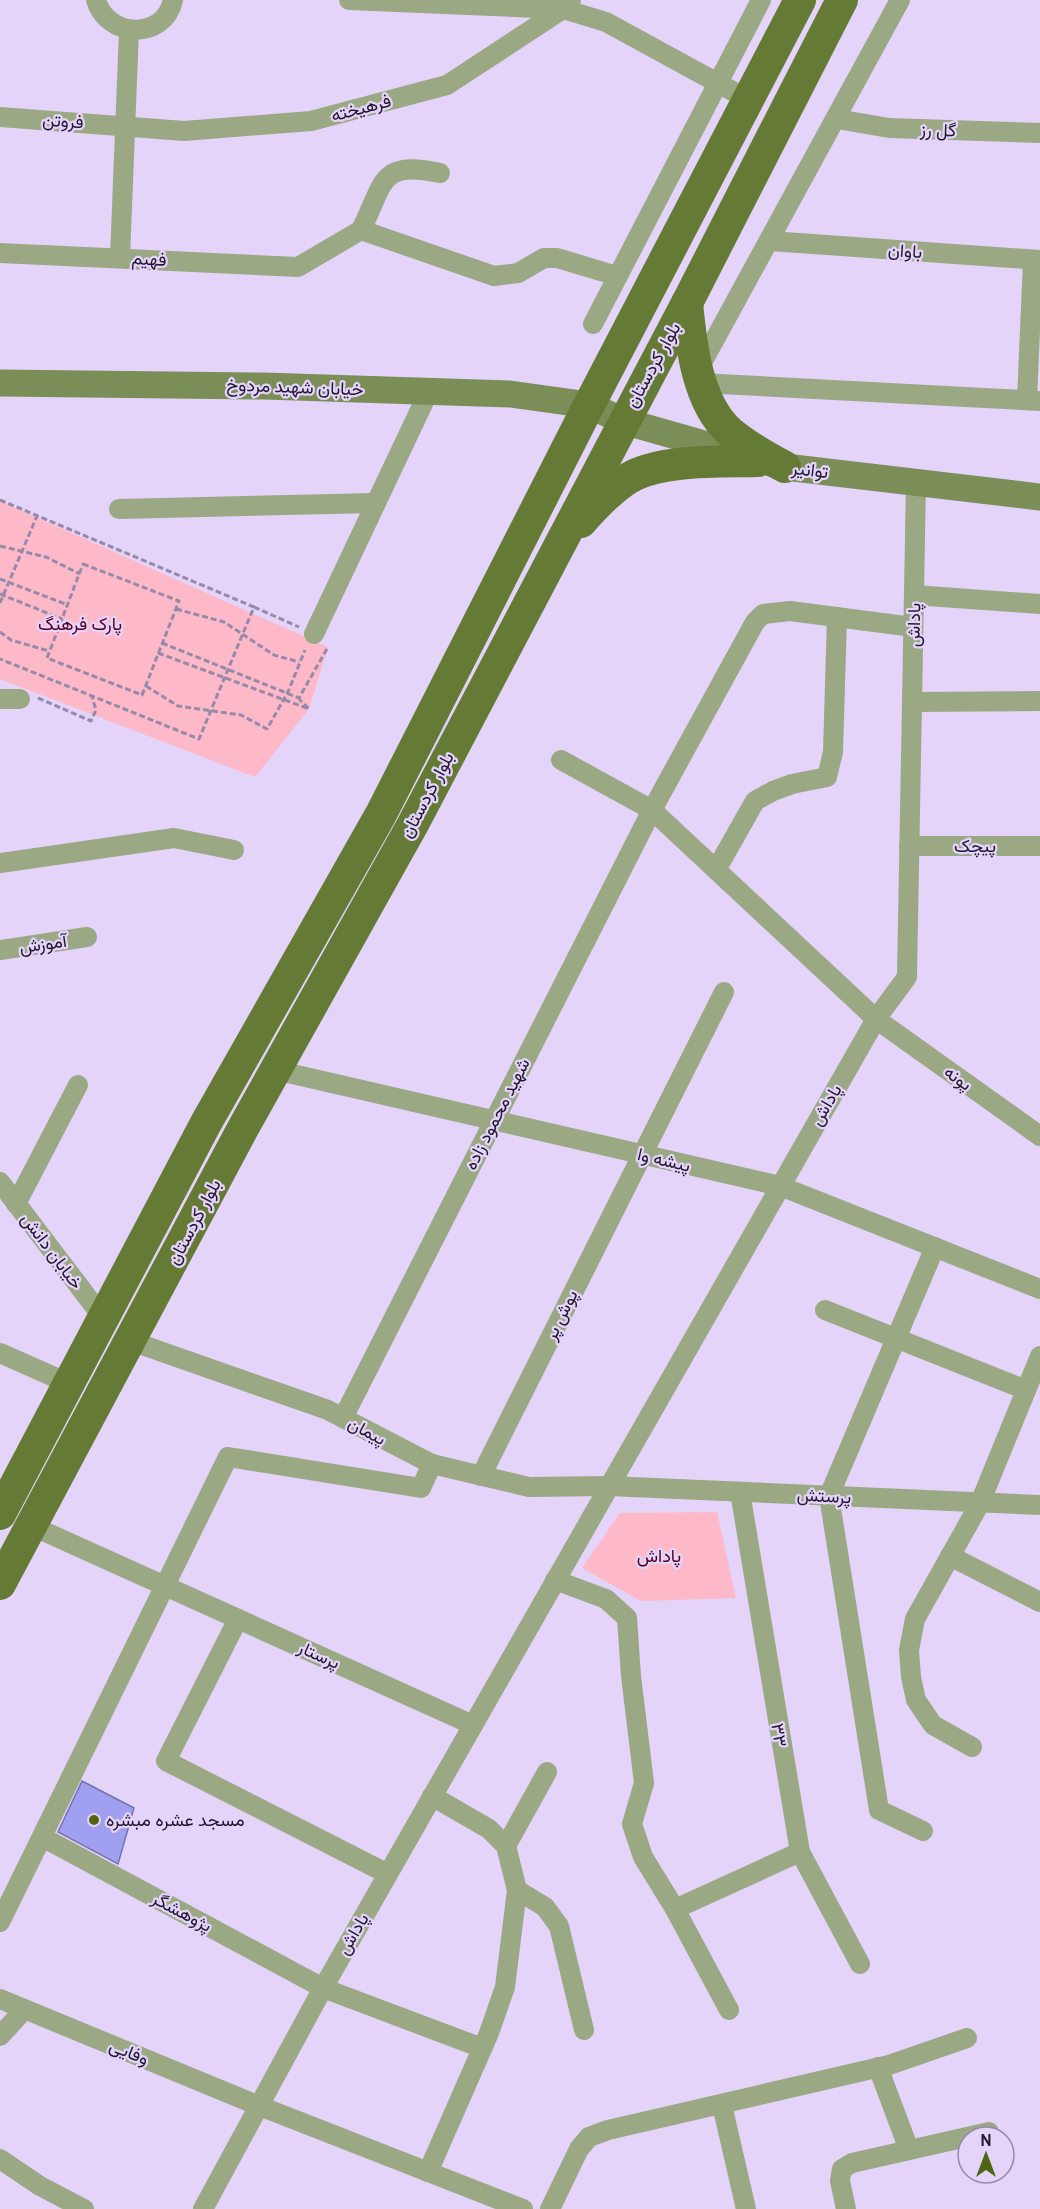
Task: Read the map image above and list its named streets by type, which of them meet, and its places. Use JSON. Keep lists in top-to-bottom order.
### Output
{
  "streets": {
    "main road": ["بلوار کردستان"],
    "street": [
      "فرهیخته",
      "فروتن",
      "گل رز",
      "باوان",
      "فهیم",
      "خیابان شهید مردوخ",
      "توانیر",
      "پاداش",
      "پیچک",
      "آموزش",
      "پونه",
      "شهید محمود زاده",
      "پیشه وا",
      "خیابان دانش",
      "پوش پر",
      "پیمان",
      "پرستش",
      "پرستار",
      "۳۳",
      "پژوهشگر",
      "وفایی"
    ]
  },
  "crossings": [
    ["فرهیخته", "فروتن"],
    ["بلوار کردستان", "خیابان شهید مردوخ"],
    ["بلوار کردستان", "توانیر"],
    ["بلوار کردستان", "پیشه وا"],
    ["بلوار کردستان", "خیابان دانش"],
    ["بلوار کردستان", "پیمان"],
    ["بلوار کردستان", "پرستار"],
    ["خیابان شهید مردوخ", "توانیر"],
    ["توانیر", "پاداش"],
    ["پاداش", "پیچک"],
    ["پاداش", "پونه"],
    ["پاداش", "شهید محمود زاده"],
    ["پاداش", "پیشه وا"],
    ["پاداش", "پیمان"],
    ["پاداش", "پرستش"],
    ["پاداش", "پرستار"],
    ["پاداش", "پژوهشگر"],
    ["پاداش", "وفایی"],
    ["پونه", "شهید محمود زاده"],
    ["شهید محمود زاده", "پیشه وا"],
    ["شهید محمود زاده", "پیمان"],
    ["پیشه وا", "پوش پر"],
    ["پوش پر", "پیمان"],
    ["پیمان", "پرستش"],
    ["پرستش", "۳۳"]
  ],
  "parks": ["پارک فرهنگ", "پاداش"],
  "places": ["مسجد عشره مبشره"],
  "north": "top"
}
